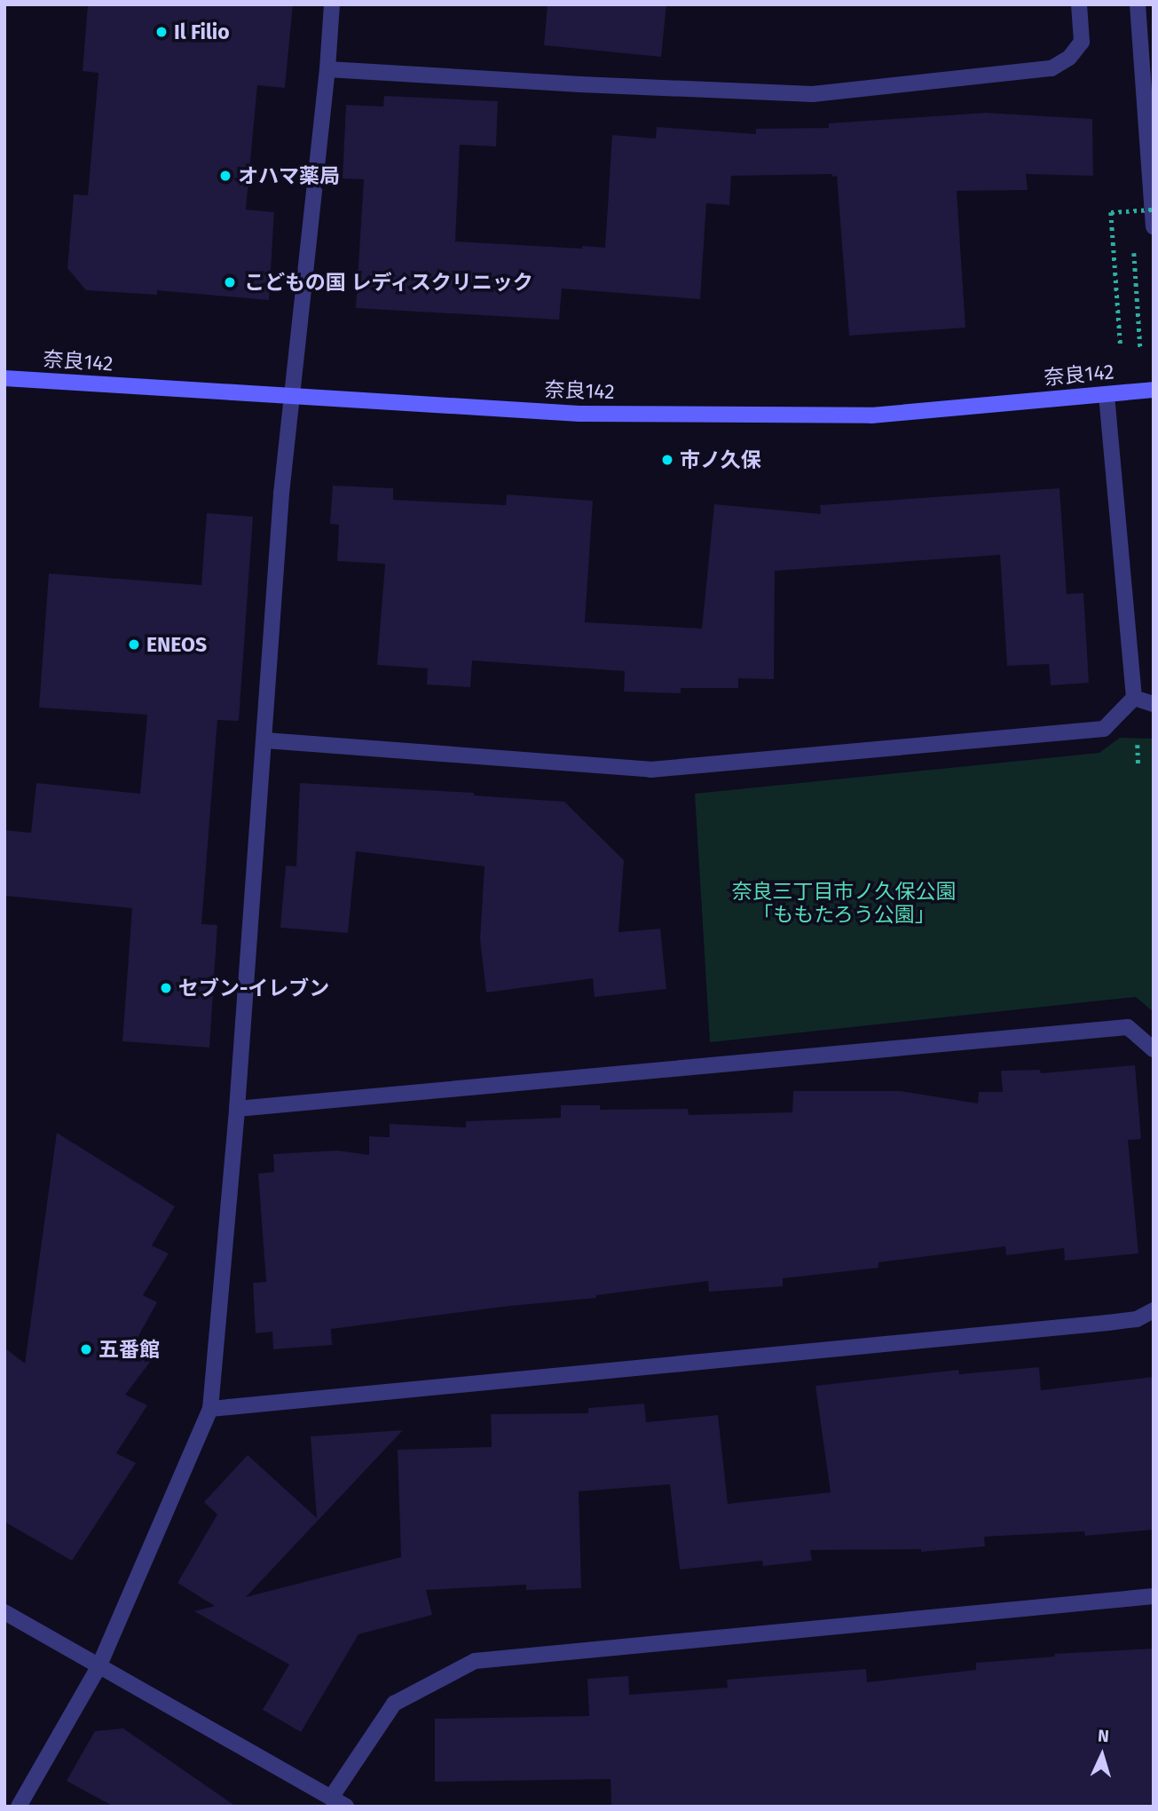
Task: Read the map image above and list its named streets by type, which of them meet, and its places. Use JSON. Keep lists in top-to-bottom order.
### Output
{
  "streets": {
    "street": ["奈良142"]
  },
  "parks": ["奈良三丁目市ノ久保公園 「ももたろう公園」"],
  "places": [
    "Il Filio",
    "オハマ薬局",
    "こどもの国 レディスクリニック",
    "市ノ久保",
    "ENEOS",
    "セブン-イレブン",
    "五番館"
  ],
  "north": "top"
}
